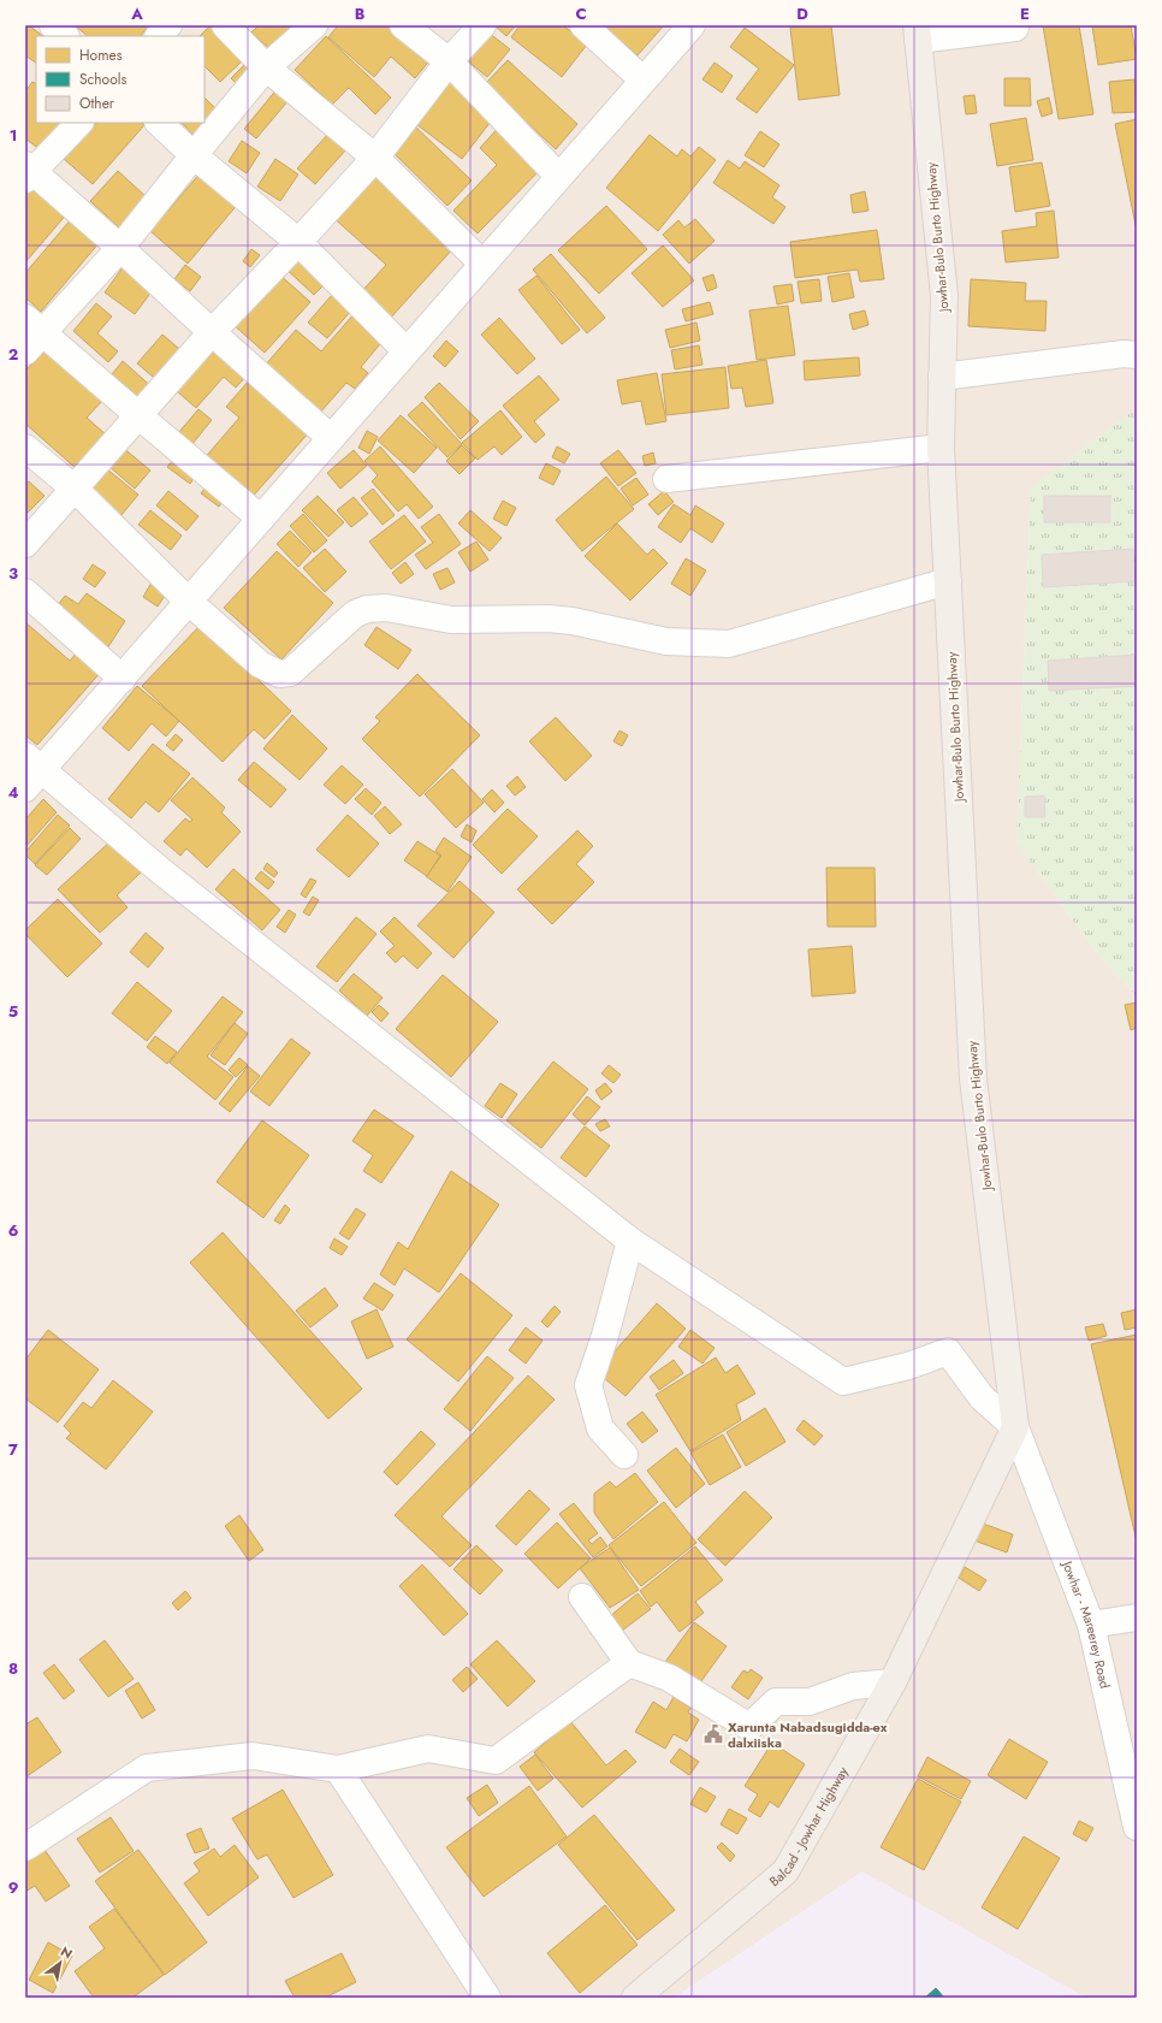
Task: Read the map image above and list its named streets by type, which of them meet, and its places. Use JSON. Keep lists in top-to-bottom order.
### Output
{
  "streets": {
    "main road": ["Jowhar-Bulo Burto Highway", "Balcad - Jowhar Highway"],
    "street": ["Jowhar - Mareerey Road"]
  },
  "crossings": [
    ["Jowhar-Bulo Burto Highway", "Jowhar - Mareerey Road"],
    ["Jowhar-Bulo Burto Highway", "Balcad - Jowhar Highway"],
    ["Jowhar - Mareerey Road", "Balcad - Jowhar Highway"]
  ],
  "places": {
    "public building": ["Xarunta Nabadsugidda-ex dalxiiska"]
  },
  "legend": ["Homes", "Schools", "Other"],
  "north": "top right",
  "grid": {
    "columns": [
      "A",
      "B",
      "C",
      "D",
      "E"
    ],
    "rows": [
      "1",
      "2",
      "3",
      "4",
      "5",
      "6",
      "7",
      "8",
      "9"
    ]
  }
}
